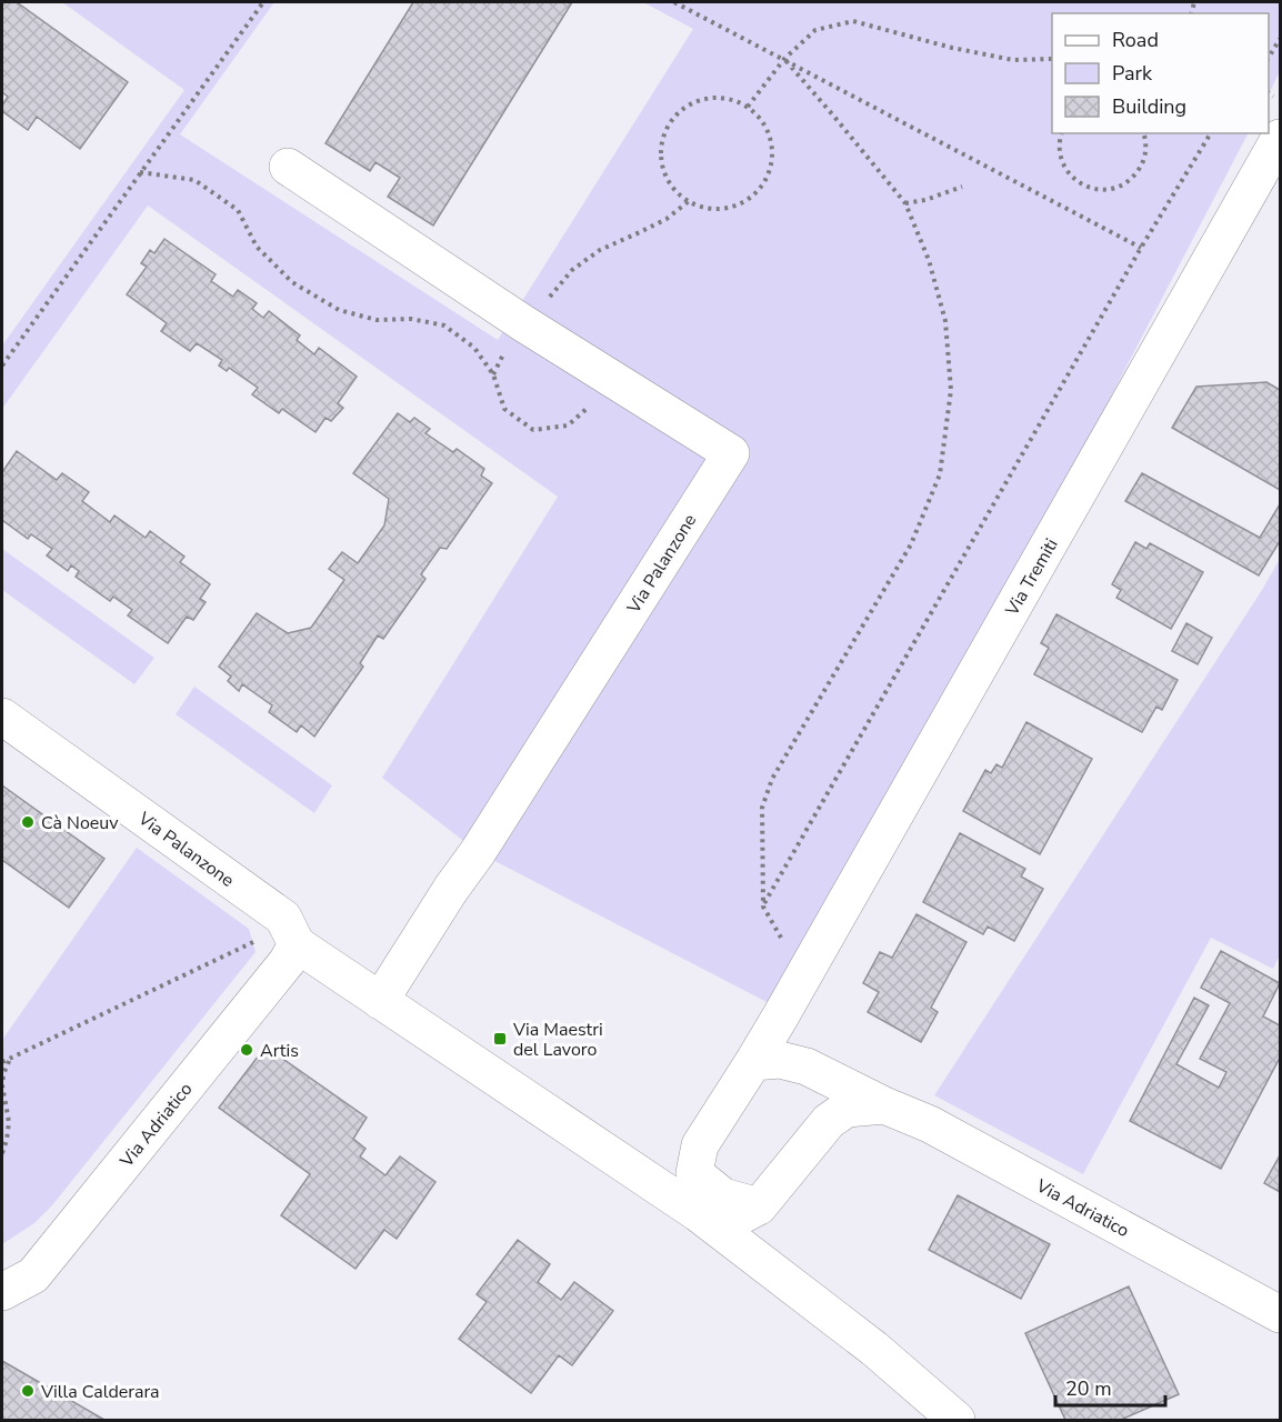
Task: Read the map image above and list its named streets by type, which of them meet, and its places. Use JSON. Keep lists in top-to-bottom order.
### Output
{
  "streets": {
    "street": ["Via Palanzone", "Via Tremiti", "Via Adriatico"]
  },
  "crossings": [
    ["Via Palanzone", "Via Adriatico"],
    ["Via Tremiti", "Via Adriatico"]
  ],
  "places": {
    "other": ["Cà Noeuv", "Artis", "Villa Calderara"],
    "transit": ["Via Maestri del Lavoro"]
  },
  "legend": ["Road", "Park", "Building"],
  "scale_bar": "20 m"
}
